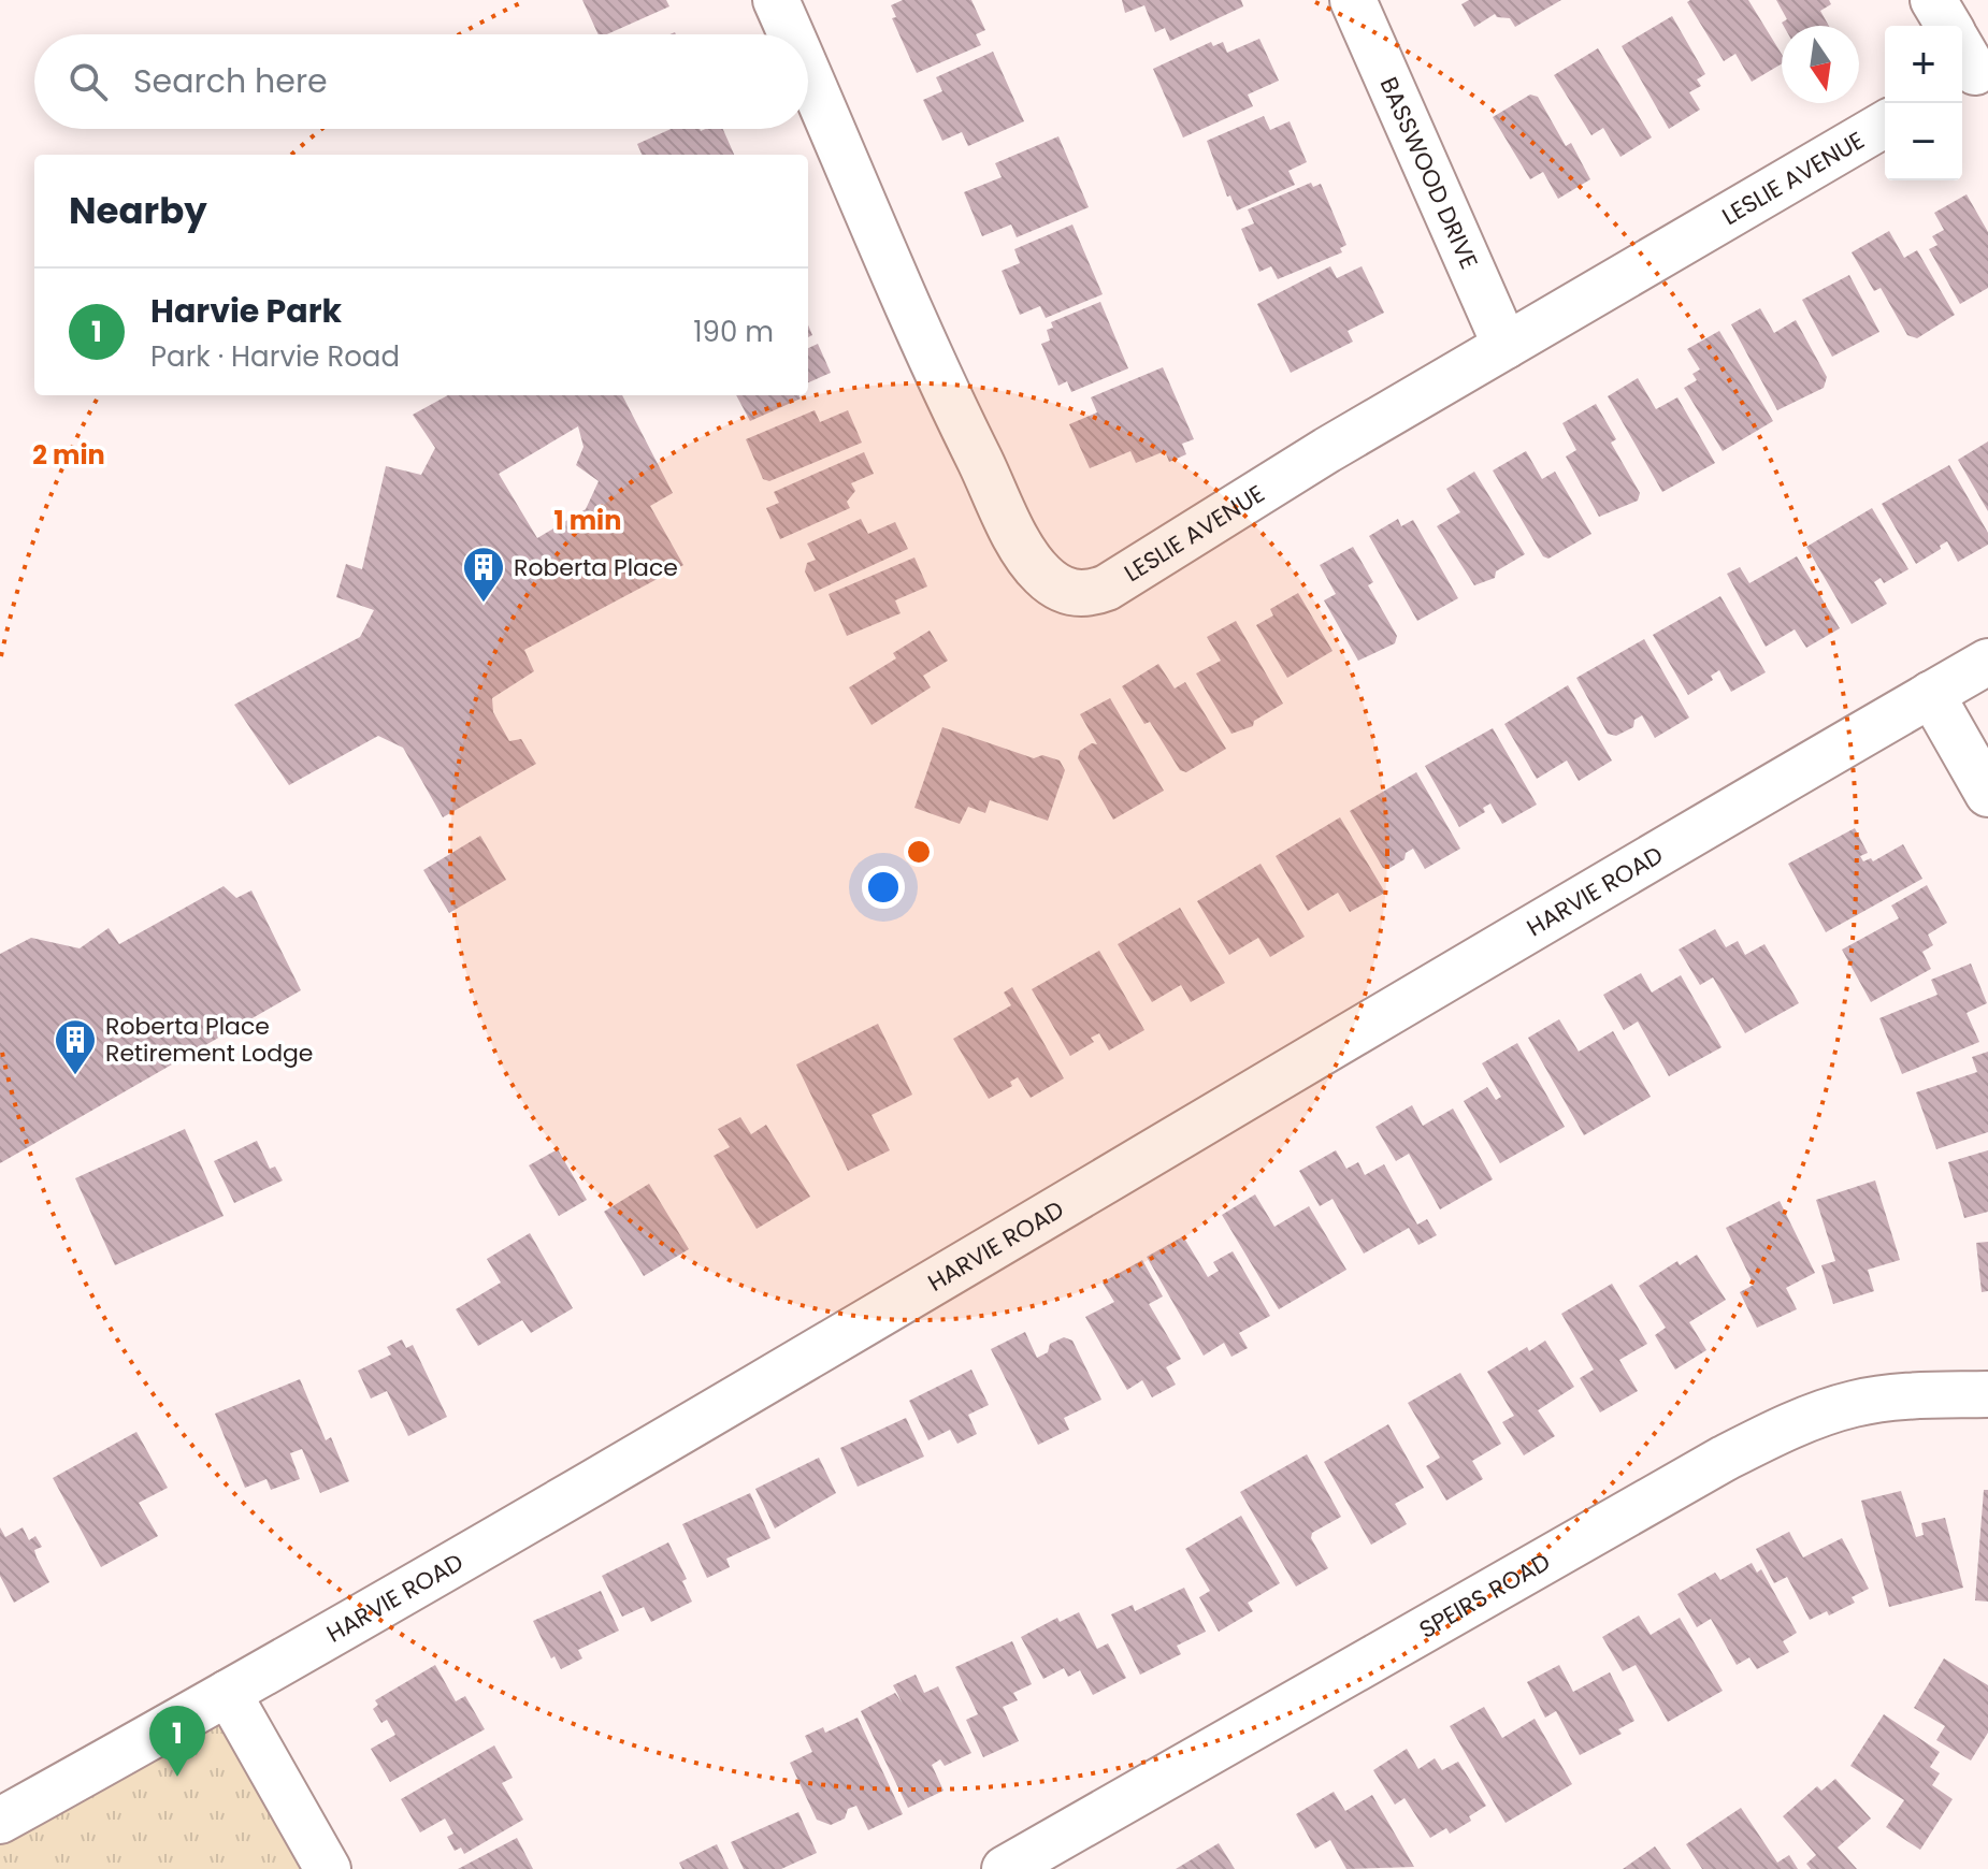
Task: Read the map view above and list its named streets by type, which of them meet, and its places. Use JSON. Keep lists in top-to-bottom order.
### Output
{
  "streets": {
    "street": [
      "BASSWOOD DRIVE",
      "LESLIE AVENUE",
      "HARVIE ROAD",
      "SPEIRS ROAD"
    ]
  },
  "crossings": [
    ["BASSWOOD DRIVE", "LESLIE AVENUE"]
  ],
  "places": {
    "building": ["Roberta Place", "Roberta Place Retirement Lodge"]
  },
  "north": "bottom",
  "page": {
    "map_buttons": ["+", "−"],
    "search": "Search here",
    "heading": "Nearby",
    "list": [
      {
        "mark": "1",
        "name": "Harvie Park",
        "note": "Park · Harvie Road",
        "value": "190 m"
      }
    ],
    "pins": "1"
  },
  "rings": ["2 min", "1 min"]
}
